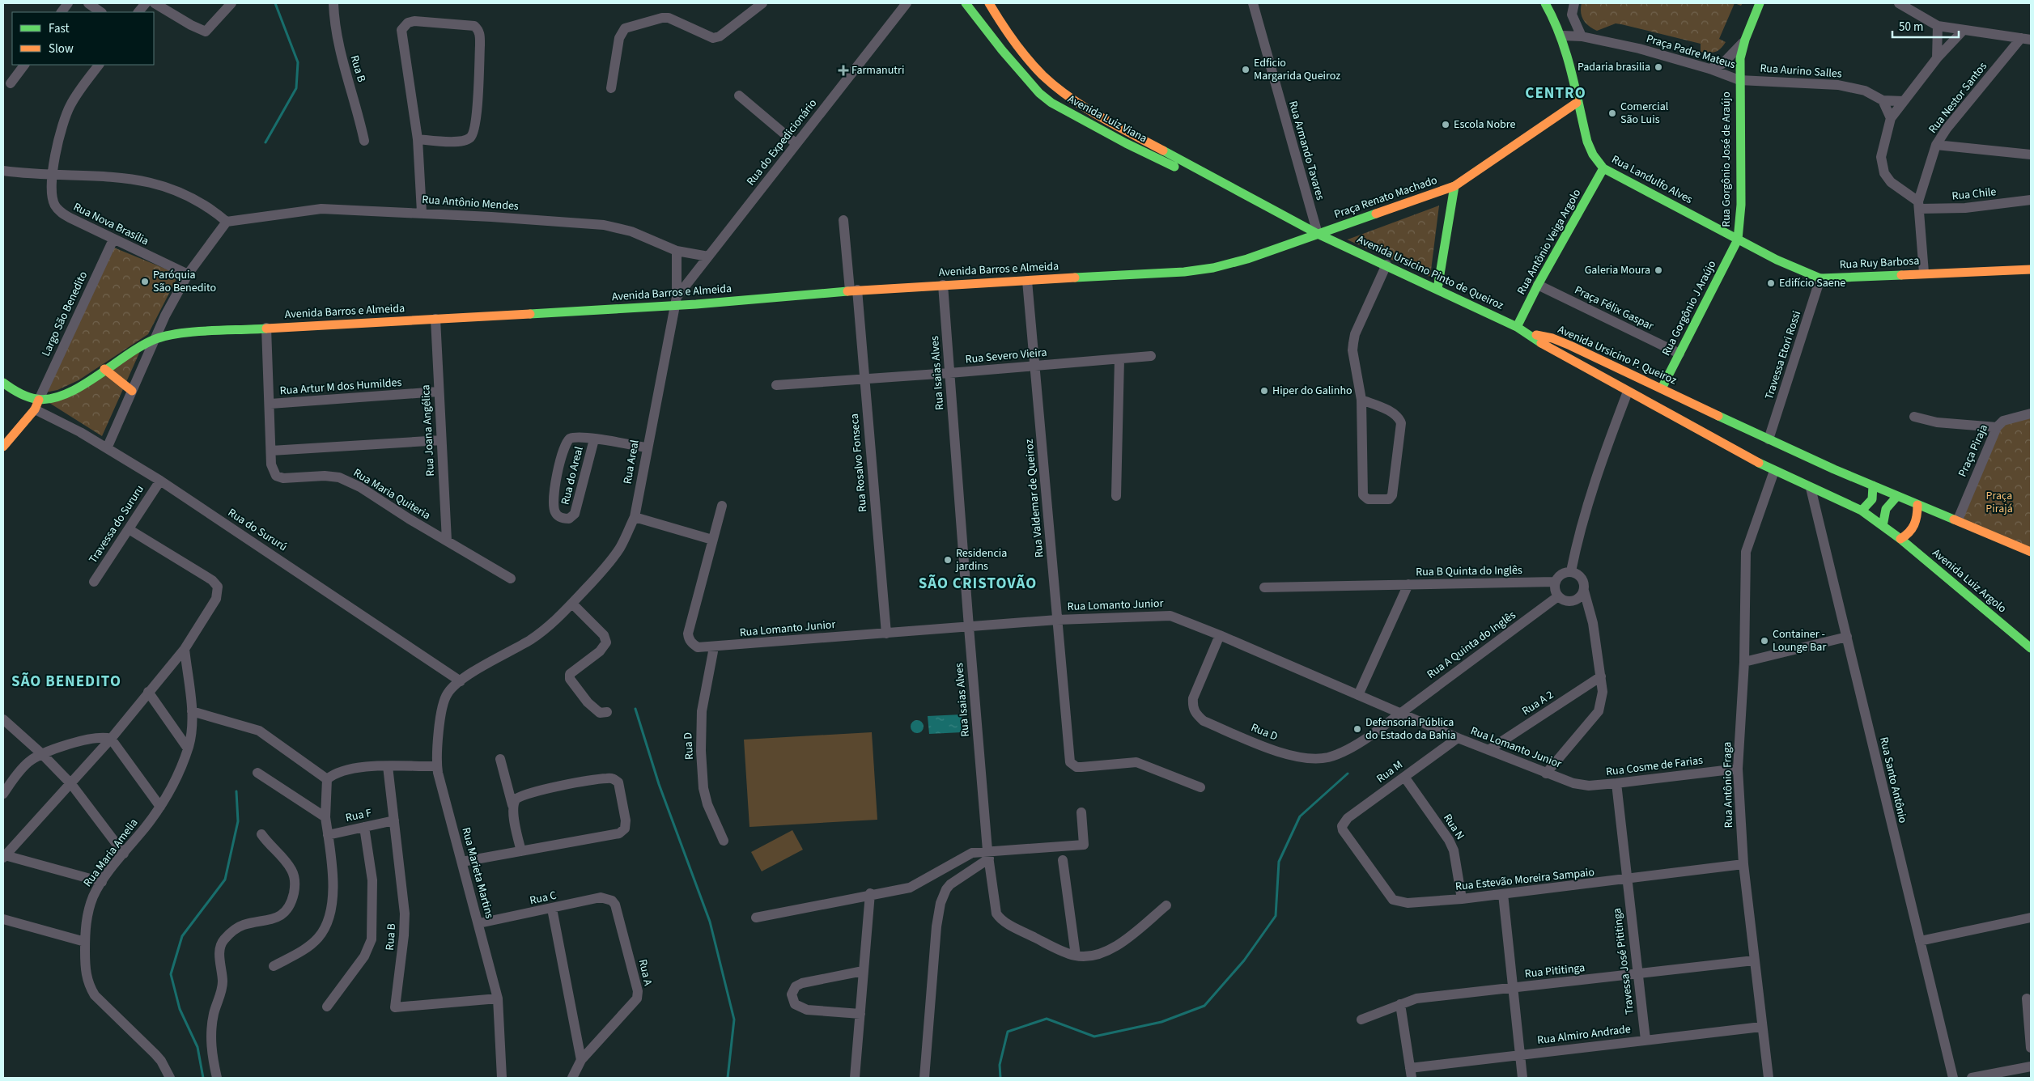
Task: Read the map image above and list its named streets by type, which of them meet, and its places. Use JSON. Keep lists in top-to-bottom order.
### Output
{
  "streets": {
    "street": [
      "Praça Padre Mateus",
      "Rua B",
      "Rua Aurino Salles",
      "Rua Nestor Santos",
      "Avenida Luiz Viana",
      "Rua do Expedicionário",
      "Rua Armando Tavares",
      "Rua Gorgônio José de Araújo",
      "Rua Landulfo Alves",
      "Rua Chile",
      "Praça Renato Machado",
      "Rua Antônio Mendes",
      "Rua Nova Brasília",
      "Rua Antônio Veiga Argolo",
      "Rua Ruy Barbosa",
      "Avenida Barros e Almeida",
      "Avenida Ursicino Pinto de Queiroz",
      "Praça Félix Gaspar",
      "Rua Gorgônio J Araújo",
      "Largo São Benedito",
      "Avenida Ursicino P. Queiroz",
      "Travessa Etori Rossi",
      "Rua Severo Vieira",
      "Rua Isaias Alves",
      "Rua Artur M dos Humildes",
      "Rua Joana Angélica",
      "Praça Piraja",
      "Rua Areal",
      "Rua Rosalvo Fonseca",
      "Rua do Areal",
      "Rua Maria Quiteria",
      "Rua Valdemar de Queiroz",
      "Travessa do Sururu",
      "Rua do Sururú",
      "Rua B Quinta do Inglês",
      "Avenida Luiz Argolo",
      "Rua Lomanto Junior",
      "Rua A Quinta do Inglês",
      "Rua A 2",
      "Rua D",
      "Rua Cosme de Farias",
      "Rua M",
      "Rua Santo Antônio",
      "Rua Antônio Fraga",
      "Rua F",
      "Rua N",
      "Rua Maria Amelia",
      "Rua Marieta Martins",
      "Rua Estevão Moreira Sampaio",
      "Rua C",
      "Travessa José Pititinga",
      "Rua Pititinga",
      "Rua A",
      "Rua Almiro Andrade"
    ]
  },
  "crossings": [
    ["Praça Padre Mateus", "Rua Aurino Salles"],
    ["Praça Padre Mateus", "Rua Gorgônio José de Araújo"],
    ["Praça Padre Mateus", "Rua Landulfo Alves"],
    ["Rua B", "Rua F"],
    ["Rua B", "Rua Marieta Martins"],
    ["Rua Aurino Salles", "Rua Gorgônio José de Araújo"],
    ["Rua Nestor Santos", "Rua Chile"],
    ["Avenida Luiz Viana", "Rua Armando Tavares"],
    ["Avenida Luiz Viana", "Praça Renato Machado"],
    ["Avenida Luiz Viana", "Avenida Barros e Almeida"],
    ["Avenida Luiz Viana", "Avenida Ursicino Pinto de Queiroz"],
    ["Rua do Expedicionário", "Rua Antônio Mendes"],
    ["Rua do Expedicionário", "Avenida Barros e Almeida"],
    ["Rua do Expedicionário", "Rua Areal"],
    ["Rua Armando Tavares", "Praça Renato Machado"],
    ["Rua Armando Tavares", "Avenida Barros e Almeida"],
    ["Rua Armando Tavares", "Avenida Ursicino Pinto de Queiroz"],
    ["Rua Gorgônio José de Araújo", "Rua Landulfo Alves"],
    ["Rua Gorgônio José de Araújo", "Rua Ruy Barbosa"],
    ["Rua Gorgônio José de Araújo", "Rua Gorgônio J Araújo"],
    ["Rua Landulfo Alves", "Rua Antônio Veiga Argolo"],
    ["Rua Landulfo Alves", "Rua Ruy Barbosa"],
    ["Rua Landulfo Alves", "Rua Gorgônio J Araújo"],
    ["Praça Renato Machado", "Avenida Barros e Almeida"],
    ["Praça Renato Machado", "Avenida Ursicino Pinto de Queiroz"],
    ["Rua Nova Brasília", "Largo São Benedito"],
    ["Rua Antônio Veiga Argolo", "Avenida Ursicino Pinto de Queiroz"],
    ["Rua Antônio Veiga Argolo", "Praça Félix Gaspar"],
    ["Rua Ruy Barbosa", "Rua Gorgônio J Araújo"],
    ["Rua Ruy Barbosa", "Travessa Etori Rossi"],
    ["Avenida Barros e Almeida", "Avenida Ursicino Pinto de Queiroz"],
    ["Avenida Barros e Almeida", "Largo São Benedito"],
    ["Avenida Barros e Almeida", "Rua Isaias Alves"],
    ["Avenida Barros e Almeida", "Rua Joana Angélica"],
    ["Avenida Barros e Almeida", "Rua Areal"],
    ["Avenida Barros e Almeida", "Rua Rosalvo Fonseca"],
    ["Avenida Barros e Almeida", "Rua Maria Quiteria"],
    ["Avenida Barros e Almeida", "Rua Valdemar de Queiroz"],
    ["Avenida Barros e Almeida", "Rua do Sururú"],
    ["Avenida Ursicino Pinto de Queiroz", "Avenida Ursicino P. Queiroz"],
    ["Praça Félix Gaspar", "Rua Gorgônio J Araújo"],
    ["Rua Gorgônio J Araújo", "Avenida Ursicino P. Queiroz"],
    ["Largo São Benedito", "Rua do Sururú"],
    ["Avenida Ursicino P. Queiroz", "Travessa Etori Rossi"],
    ["Avenida Ursicino P. Queiroz", "Praça Piraja"],
    ["Avenida Ursicino P. Queiroz", "Avenida Luiz Argolo"],
    ["Avenida Ursicino P. Queiroz", "Rua Santo Antônio"],
    ["Avenida Ursicino P. Queiroz", "Rua Antônio Fraga"],
    ["Rua Severo Vieira", "Rua Isaias Alves"],
    ["Rua Severo Vieira", "Rua Rosalvo Fonseca"],
    ["Rua Severo Vieira", "Rua Valdemar de Queiroz"],
    ["Rua Isaias Alves", "Rua Lomanto Junior"],
    ["Rua Artur M dos Humildes", "Rua Joana Angélica"],
    ["Rua Artur M dos Humildes", "Rua Maria Quiteria"],
    ["Rua Joana Angélica", "Rua Maria Quiteria"],
    ["Rua Areal", "Rua do Areal"],
    ["Rua Areal", "Rua do Sururú"],
    ["Rua Areal", "Rua Marieta Martins"],
    ["Rua Rosalvo Fonseca", "Rua Lomanto Junior"],
    ["Rua Valdemar de Queiroz", "Rua Lomanto Junior"],
    ["Travessa do Sururu", "Rua do Sururú"],
    ["Rua do Sururú", "Rua Marieta Martins"],
    ["Rua B Quinta do Inglês", "Rua Lomanto Junior"],
    ["Rua B Quinta do Inglês", "Rua A Quinta do Inglês"],
    ["Rua Lomanto Junior", "Rua A Quinta do Inglês"],
    ["Rua Lomanto Junior", "Rua A 2"],
    ["Rua Lomanto Junior", "Rua D"],
    ["Rua Lomanto Junior", "Rua Cosme de Farias"],
    ["Rua Lomanto Junior", "Rua M"],
    ["Rua A Quinta do Inglês", "Rua D"],
    ["Rua Cosme de Farias", "Rua Antônio Fraga"],
    ["Rua Cosme de Farias", "Travessa José Pititinga"],
    ["Rua M", "Rua N"],
    ["Rua M", "Rua Estevão Moreira Sampaio"],
    ["Rua Antônio Fraga", "Rua Estevão Moreira Sampaio"],
    ["Rua Antônio Fraga", "Rua Pititinga"],
    ["Rua Antônio Fraga", "Rua Almiro Andrade"],
    ["Rua N", "Rua Estevão Moreira Sampaio"],
    ["Rua Marieta Martins", "Rua C"],
    ["Rua Estevão Moreira Sampaio", "Travessa José Pititinga"],
    ["Rua C", "Rua A"],
    ["Travessa José Pititinga", "Rua Pititinga"],
    ["Travessa José Pititinga", "Rua Almiro Andrade"]
  ],
  "districts": ["CENTRO", "SÃO CRISTOVÃO", "SÃO BENEDITO"],
  "parks": ["Praça Pirajá"],
  "places": {
    "other": [
      "Padaria brasilia",
      "Edficio Margarida Queiroz",
      "Comercial São Luis",
      "Escola Nobre",
      "Galeria Moura",
      "Paróquia São Benedito",
      "Edifício Saene",
      "Hiper do Galinho",
      "Residencia jardins",
      "Container - Lounge Bar",
      "Defensoria Pública do Estado da Bahia"
    ],
    "health": ["Farmanutri"]
  },
  "legend": ["Fast", "Slow"],
  "scale_bar": "50 m"
}
